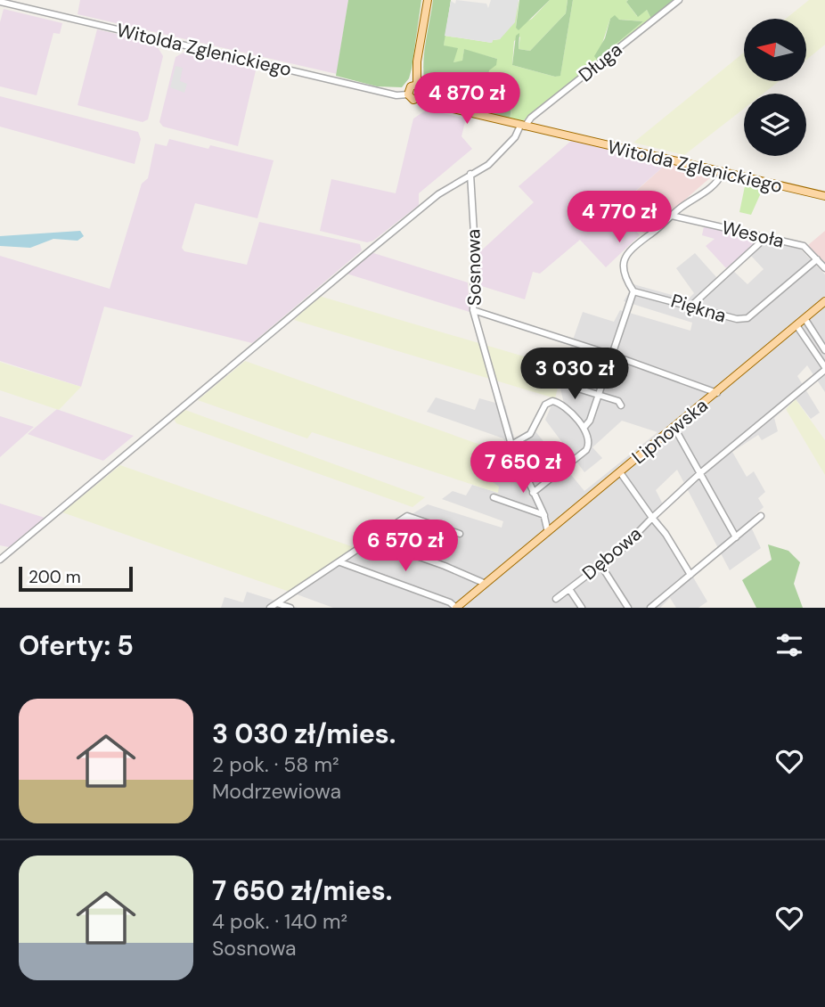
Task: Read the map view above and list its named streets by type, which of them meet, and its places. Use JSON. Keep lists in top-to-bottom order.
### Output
{
  "streets": {
    "main road": ["Witolda Zglenickiego", "Lipnowska"],
    "street": [
      "Długa",
      "Wesoła",
      "Sosnowa",
      "Piękna",
      "Dębowa"
    ]
  },
  "crossings": [
    ["Witolda Zglenickiego", "Długa"],
    ["Wesoła", "Piękna"],
    ["Sosnowa", "Lipnowska"],
    ["Lipnowska", "Dębowa"]
  ],
  "scale_bar": "200 m",
  "north": "left",
  "page": {
    "price": [
      "4 870 zł",
      "4 770 zł",
      "3 030 zł",
      "7 650 zł",
      "6 570 zł"
    ],
    "scale": "200 m",
    "heading": "Oferty: 5",
    "list": [
      {
        "name": "3 030 zł/mies.",
        "note": "2 pok. · 58 m² · Modrzewiowa"
      },
      {
        "name": "7 650 zł/mies.",
        "note": "4 pok. · 140 m² · Sosnowa"
      }
    ]
  }
}
